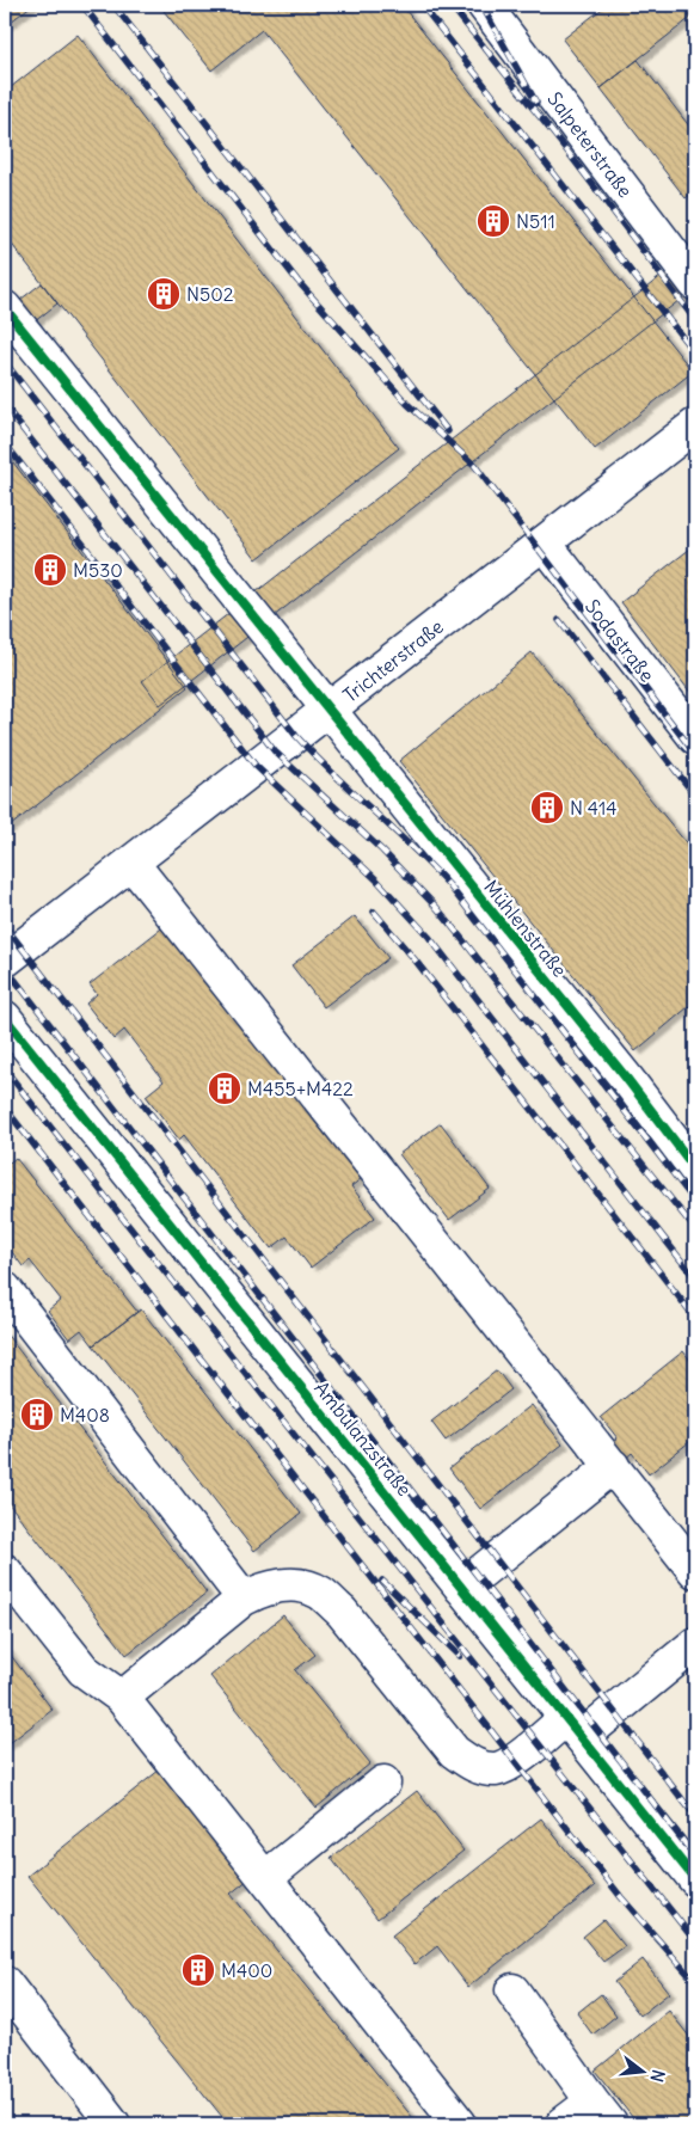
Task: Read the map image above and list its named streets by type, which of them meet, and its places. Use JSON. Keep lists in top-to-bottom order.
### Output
{
  "streets": {
    "street": [
      "Salpeterstraße",
      "Sodastraße",
      "Trichterstraße",
      "Mühlenstraße",
      "Ambulanzstraße"
    ]
  },
  "crossings": [
    ["Sodastraße", "Trichterstraße"],
    ["Trichterstraße", "Mühlenstraße"]
  ],
  "places": {
    "building": [
      "N511",
      "N502",
      "M530",
      "N 414",
      "M455+M422",
      "M408",
      "M400"
    ]
  },
  "north": "right"
}
